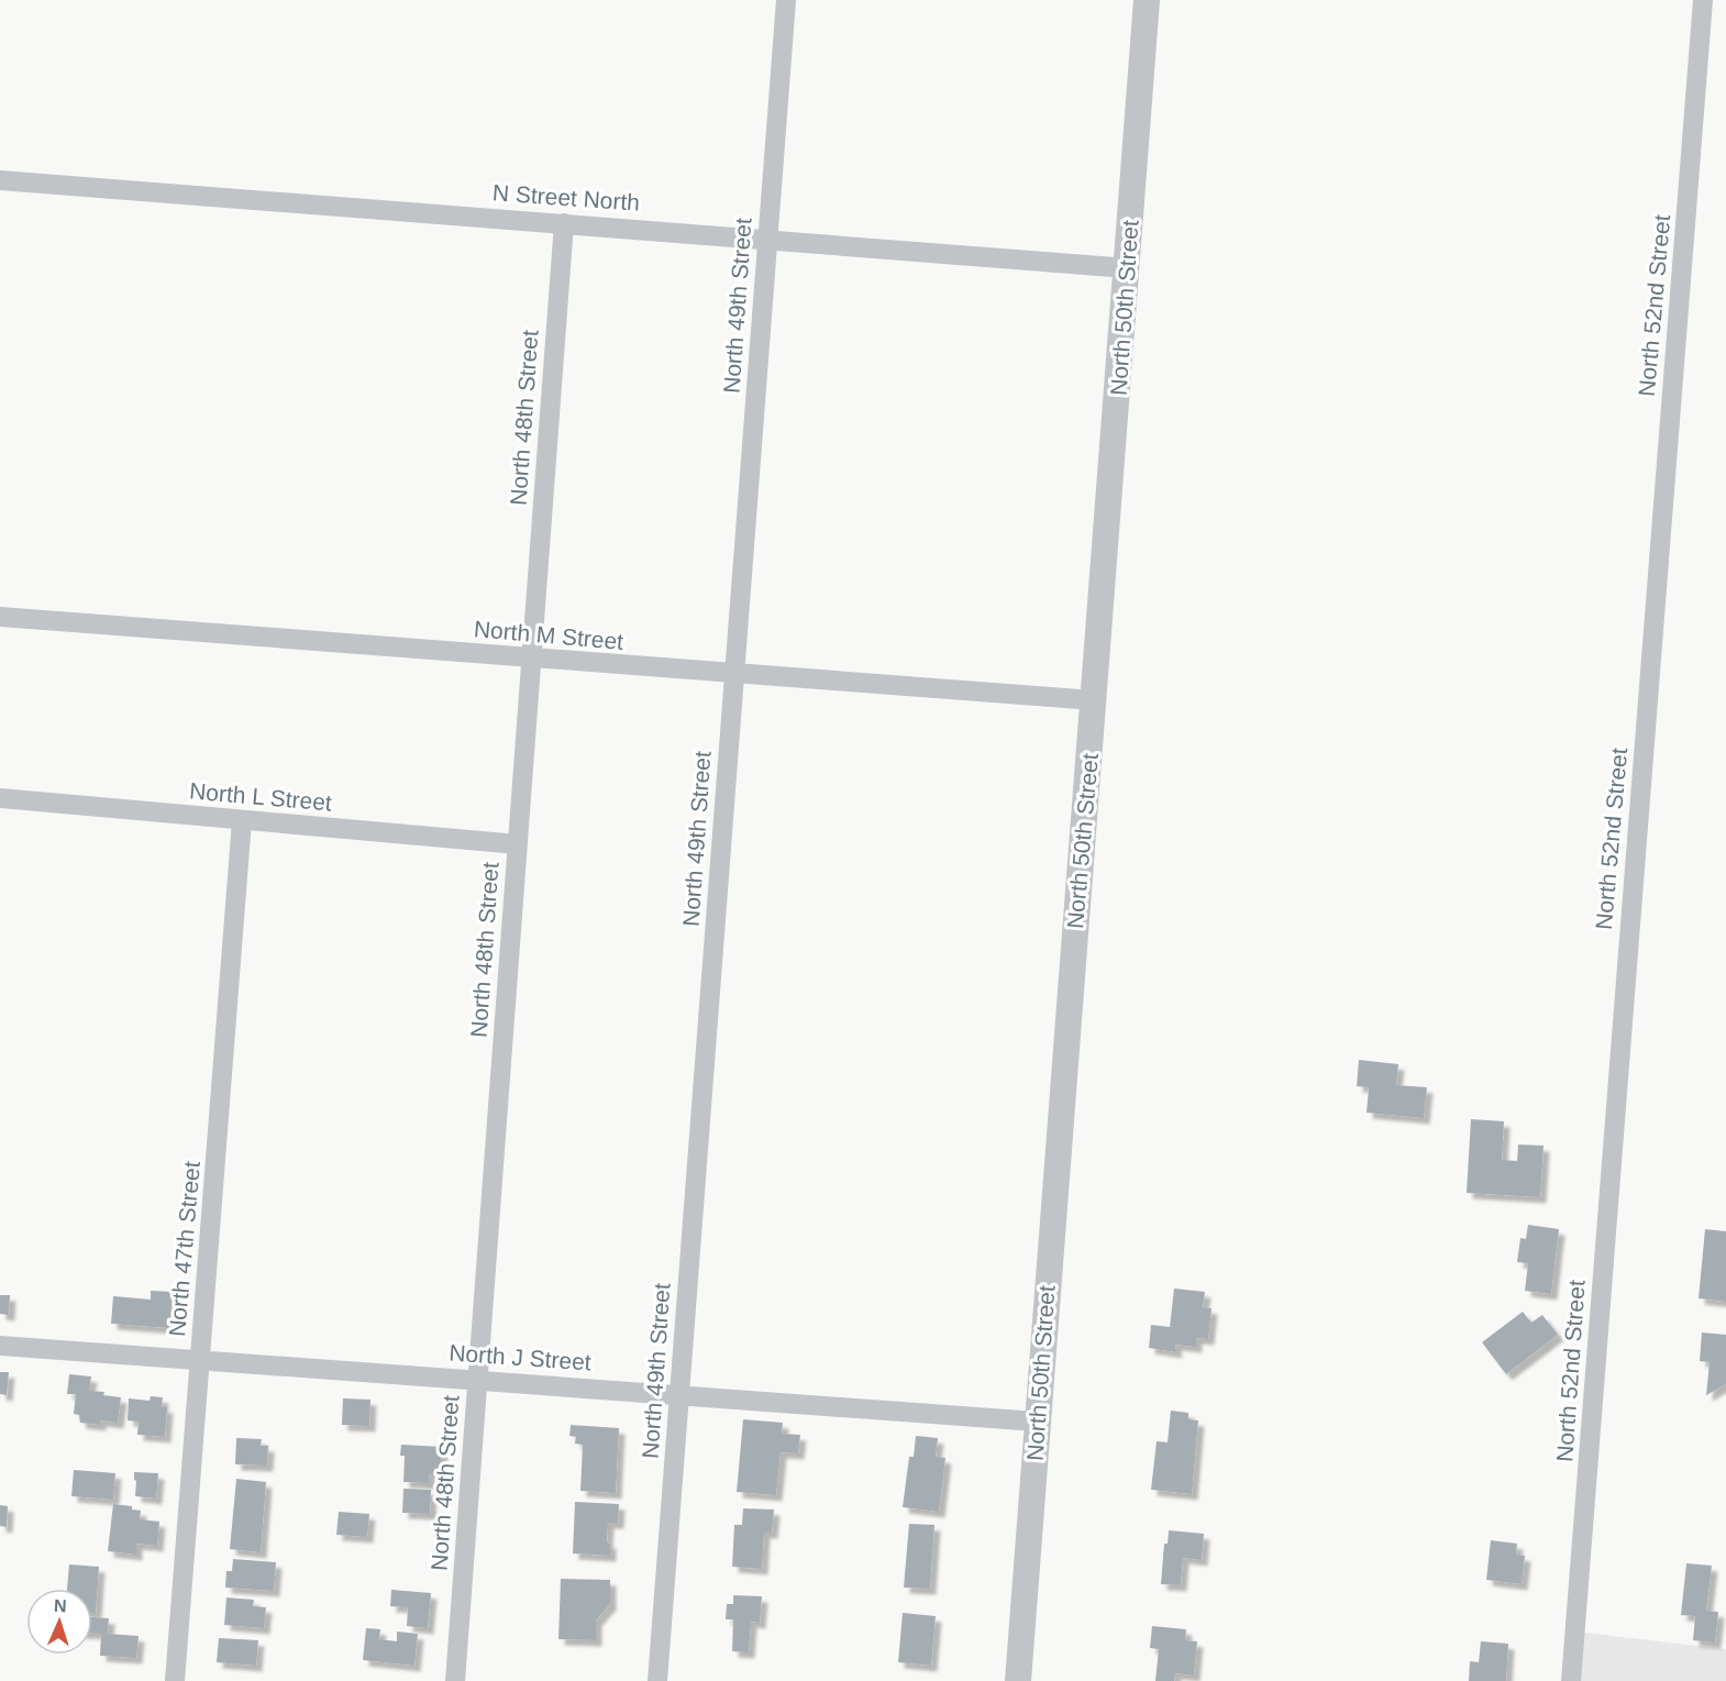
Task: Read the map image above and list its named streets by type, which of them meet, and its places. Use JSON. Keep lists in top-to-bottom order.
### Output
{
  "streets": {
    "street": [
      "N Street North",
      "North 49th Street",
      "North 52nd Street",
      "North 50th Street",
      "North 48th Street",
      "North M Street",
      "North L Street",
      "North 47th Street",
      "North J Street"
    ]
  },
  "crossings": [
    ["N Street North", "North 49th Street"],
    ["N Street North", "North 50th Street"],
    ["N Street North", "North 48th Street"],
    ["North 49th Street", "North M Street"],
    ["North 49th Street", "North J Street"],
    ["North 50th Street", "North M Street"],
    ["North 50th Street", "North J Street"],
    ["North 48th Street", "North M Street"],
    ["North 48th Street", "North L Street"],
    ["North 48th Street", "North J Street"],
    ["North L Street", "North 47th Street"],
    ["North 47th Street", "North J Street"]
  ],
  "north": "top"
}
